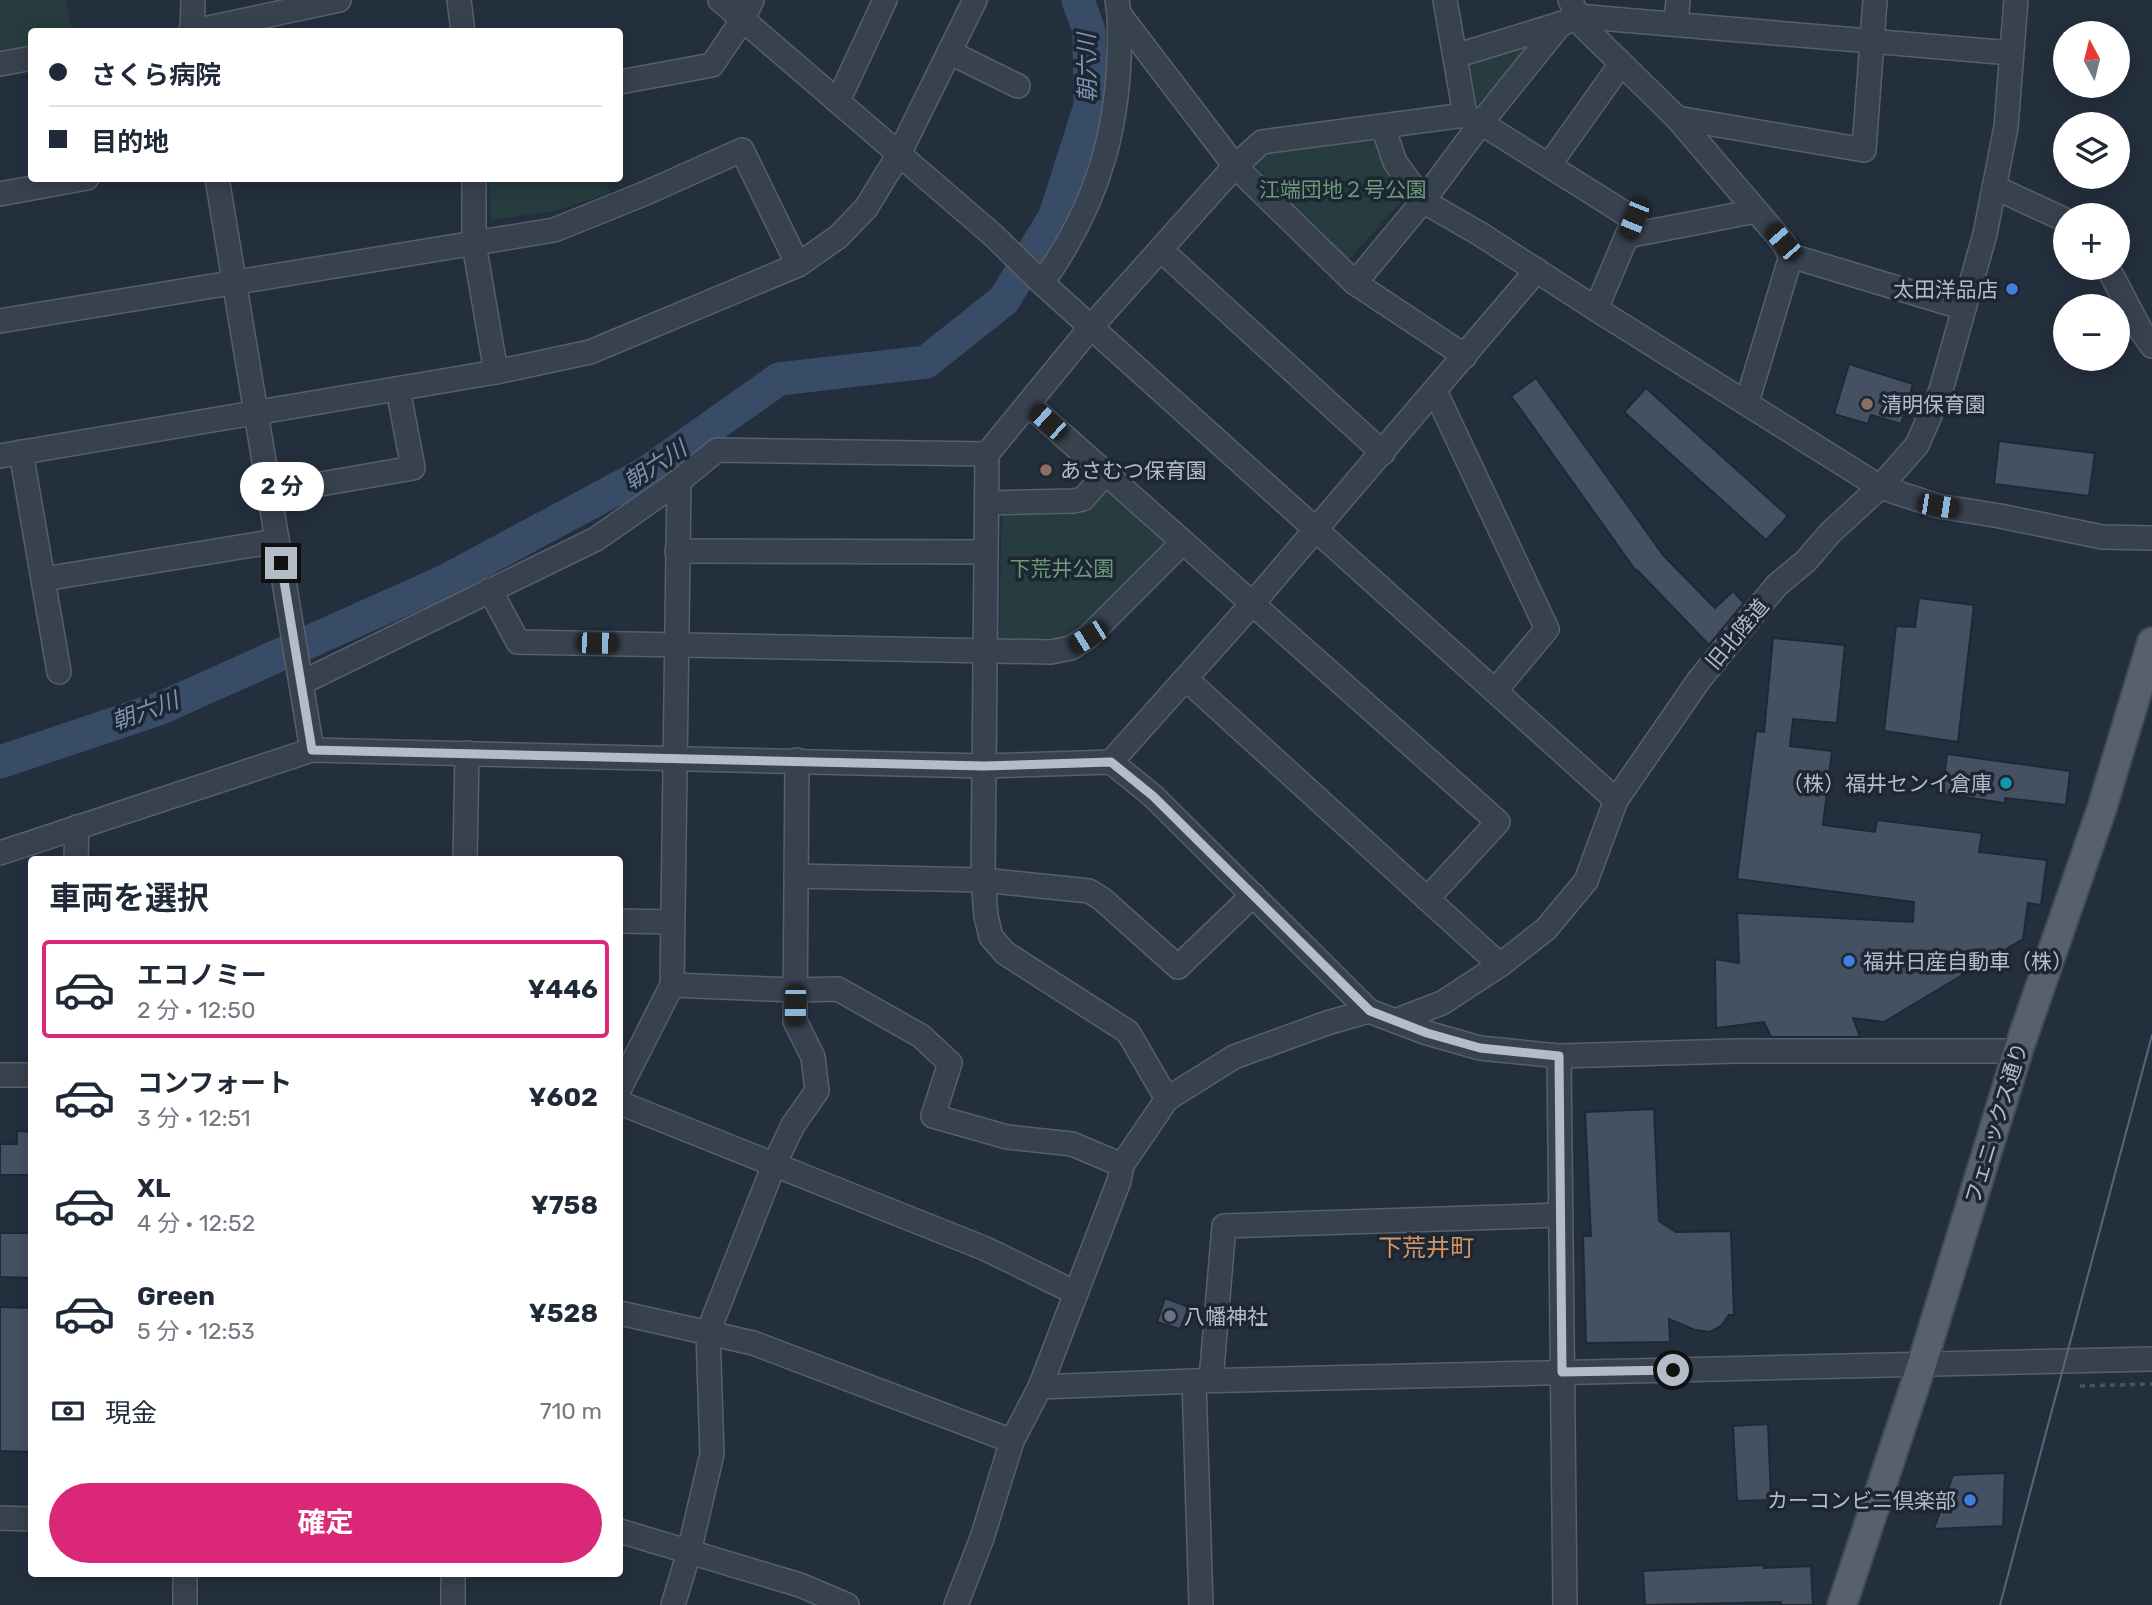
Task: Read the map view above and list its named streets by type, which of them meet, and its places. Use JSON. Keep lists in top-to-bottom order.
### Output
{
  "streets": {
    "main road": ["フェニックス通り"],
    "street": ["旧北陸道"]
  },
  "districts": ["下荒井町"],
  "water": ["朝六川"],
  "parks": ["江端団地２号公園", "下荒井公園"],
  "places": [
    "太田洋品店",
    "清明保育園",
    "あさむつ保育園",
    "（株）福井センイ倉庫",
    "福井日産自動車（株）",
    "八幡神社",
    "カーコンビニ倶楽部"
  ],
  "north": "top",
  "page": {
    "map_buttons": ["+", "−"],
    "banner": ["さくら病院", "目的地"],
    "bubble": "2 分",
    "heading": "車両を選択",
    "list": [
      {
        "name": "エコノミー",
        "note": "2 分 · 12:50",
        "value": "¥446"
      },
      {
        "name": "コンフォート",
        "note": "3 分 · 12:51",
        "value": "¥602"
      },
      {
        "name": "XL",
        "note": "4 分 · 12:52",
        "value": "¥758"
      },
      {
        "name": "Green",
        "note": "5 分 · 12:53",
        "value": "¥528"
      }
    ],
    "pay": ["現金", "710 m"],
    "buttons": "確定"
  }
}
